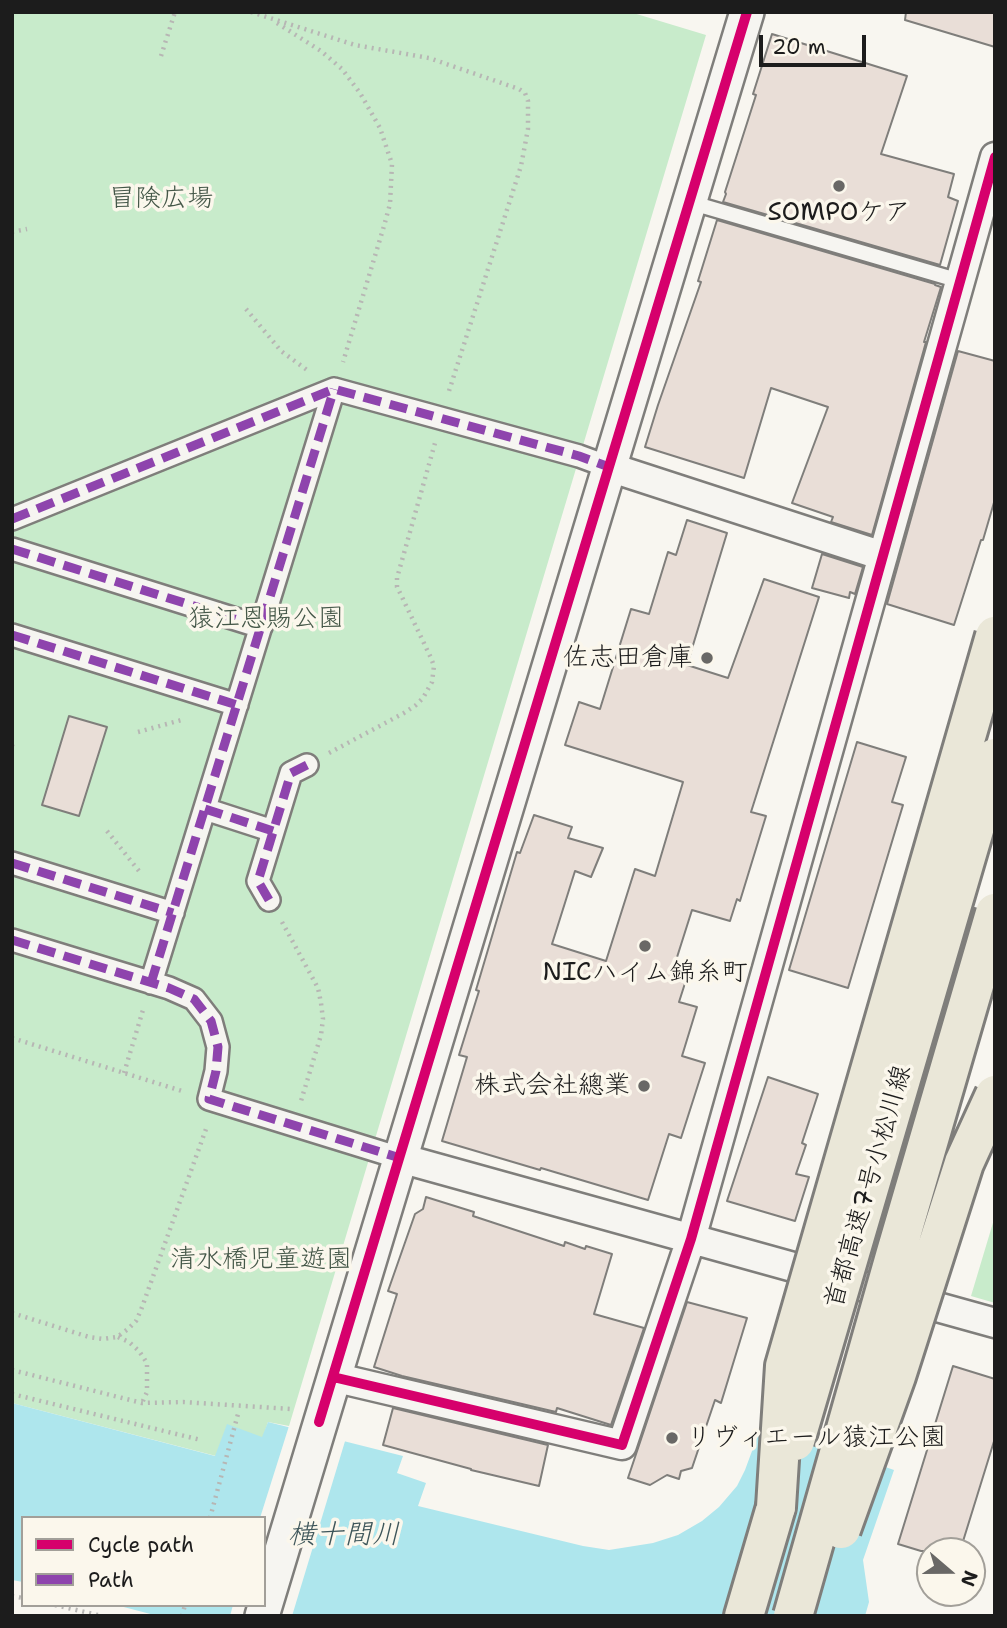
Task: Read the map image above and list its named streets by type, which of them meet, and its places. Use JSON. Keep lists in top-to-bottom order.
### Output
{
  "streets": {
    "highway": ["首都高速7号小松川線"]
  },
  "water": ["横十間川"],
  "parks": ["冒険広場", "猿江恩賜公園", "清水橋児童遊園"],
  "places": [
    "SOMPOケア",
    "佐志田倉庫",
    "NICハイム錦糸町",
    "株式会社總業",
    "リヴィエール猿江公園"
  ],
  "legend": ["Cycle path", "Path"],
  "scale_bar": "20 m",
  "north": "right"
}
